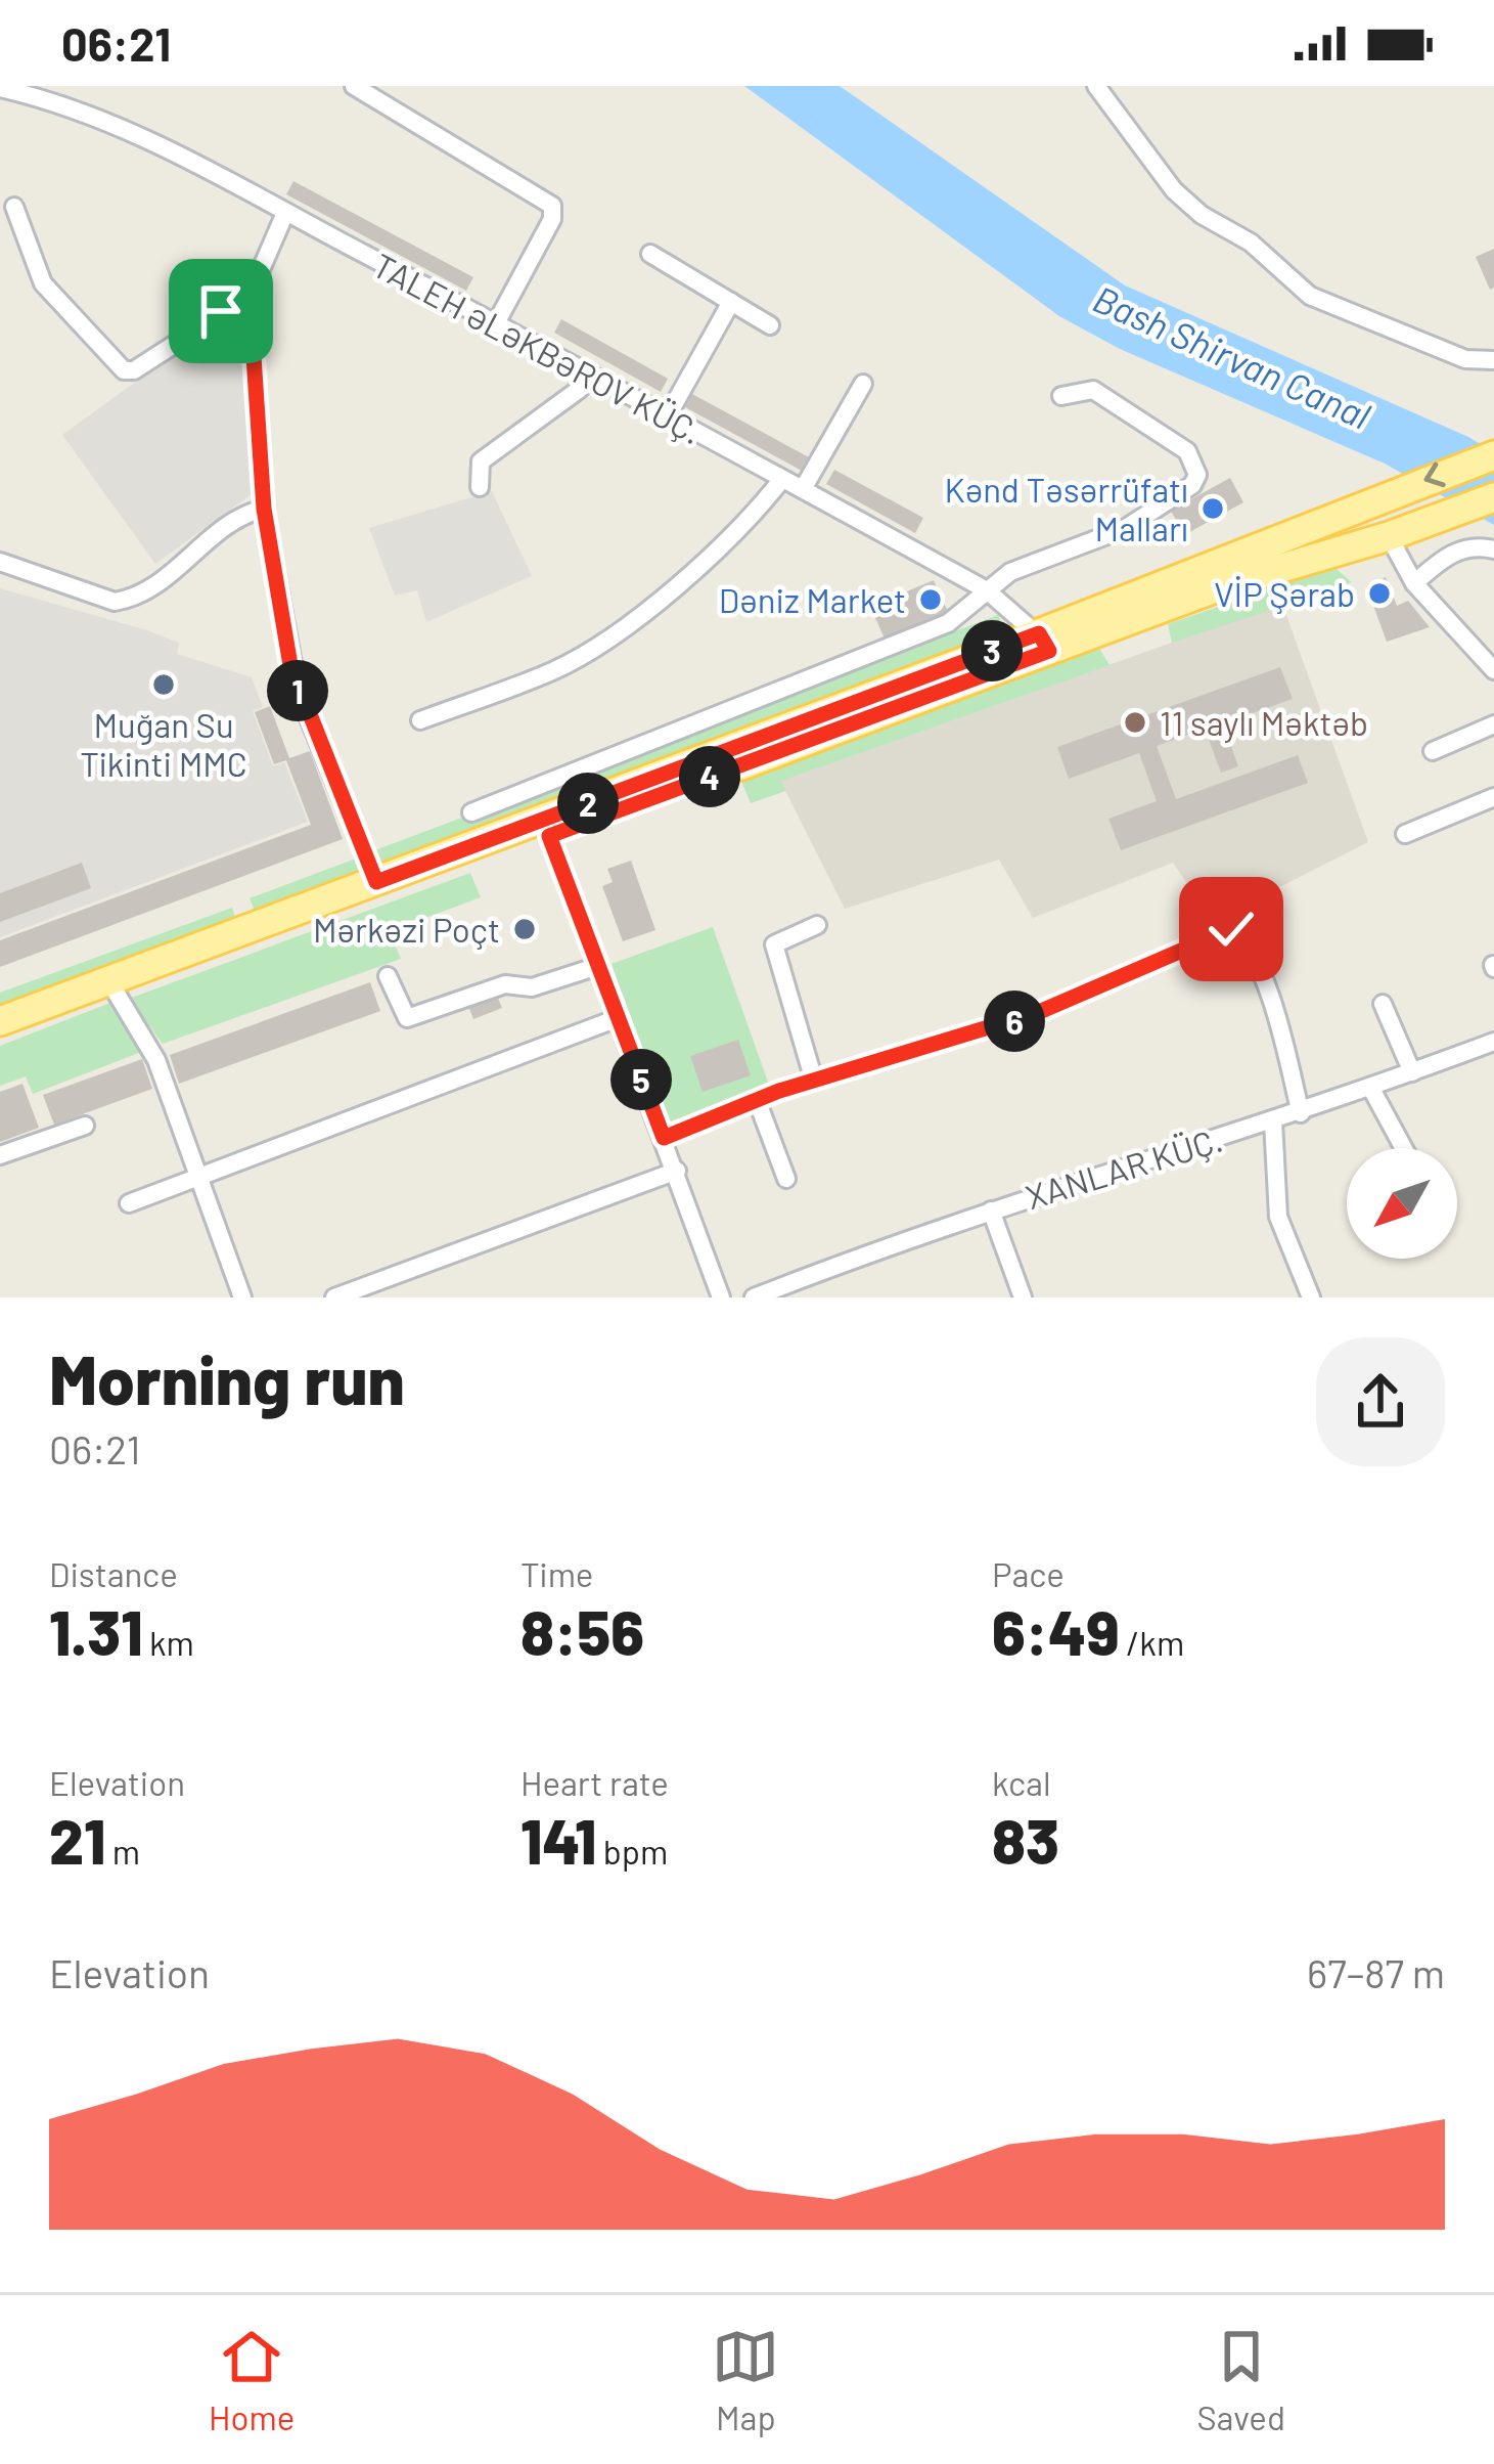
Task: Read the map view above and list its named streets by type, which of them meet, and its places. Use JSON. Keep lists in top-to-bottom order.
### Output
{
  "streets": {
    "street": ["TALEH ƏLƏKBƏROV KÜÇ.", "XANLAR KÜÇ."]
  },
  "water": ["Bash Shirvan Canal"],
  "places": [
    "Kənd Təsərrüfatı Malları",
    "VİP Şərab",
    "Dəniz Market",
    "Muğan Su Tikinti MMC",
    "11 saylı Məktəb",
    "Mərkəzi Poçt"
  ],
  "north": "bottom left",
  "page": {
    "status": "06:21",
    "pins": [
      "3",
      "1",
      "4",
      "2",
      "6",
      "5"
    ],
    "heading": ["Morning run", "06:21"],
    "stats": [
      ["Distance", "1.31 km"],
      ["Time", "8:56"],
      ["Pace", "6:49 /km"],
      ["Elevation", "21 m"],
      ["Heart rate", "141 bpm"],
      ["kcal", "83"]
    ],
    "chart": ["Elevation", "67–87 m"],
    "tabs": ["Home", "Map", "Saved"]
  }
}
